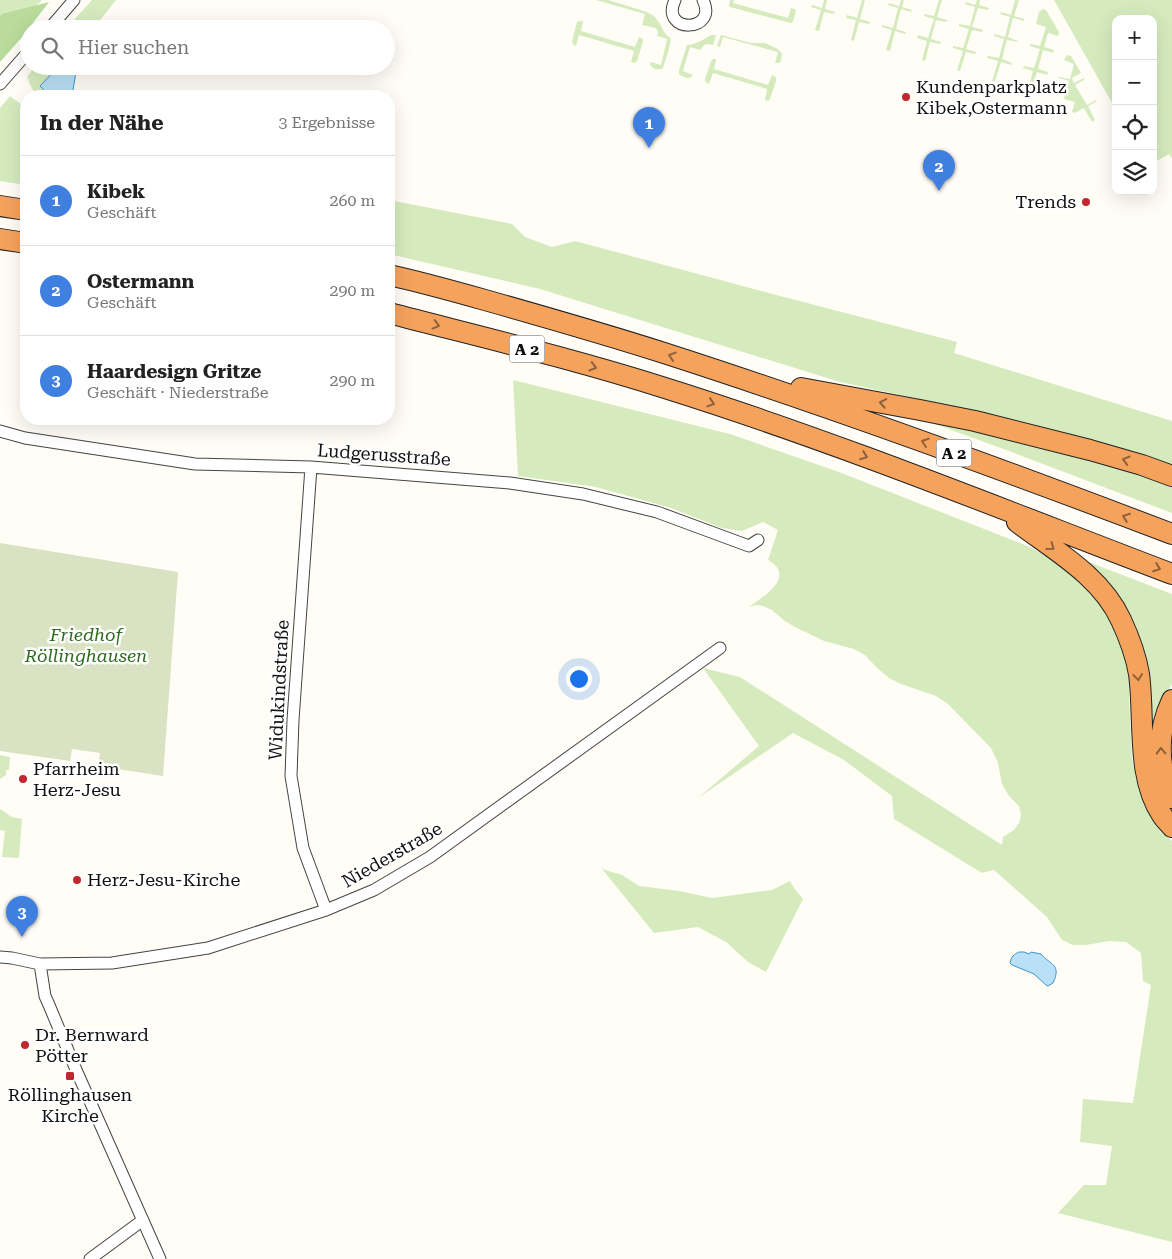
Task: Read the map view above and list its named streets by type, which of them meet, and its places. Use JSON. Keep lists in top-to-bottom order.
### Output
{
  "streets": {
    "highway": ["A 2"],
    "street": ["Ludgerusstraße", "Widukindstraße", "Niederstraße"]
  },
  "crossings": [
    ["Ludgerusstraße", "Widukindstraße"],
    ["Widukindstraße", "Niederstraße"]
  ],
  "parks": ["Friedhof Röllinghausen"],
  "places": {
    "other": [
      "Kundenparkplatz Kibek,Ostermann",
      "Trends",
      "Pfarrheim Herz-Jesu",
      "Herz-Jesu-Kirche",
      "Dr. Bernward Pötter"
    ],
    "transit": ["Röllinghausen Kirche"]
  },
  "page": {
    "map_buttons": ["+", "−"],
    "search": "Hier suchen",
    "heading": ["In der Nähe", "3 Ergebnisse"],
    "pins": ["1", "2", "3"],
    "list": [
      {
        "mark": "1",
        "name": "Kibek",
        "note": "Geschäft",
        "value": "260 m"
      },
      {
        "mark": "2",
        "name": "Ostermann",
        "note": "Geschäft",
        "value": "290 m"
      },
      {
        "mark": "3",
        "name": "Haardesign Gritze",
        "note": "Geschäft · Niederstraße",
        "value": "290 m"
      }
    ]
  }
}
